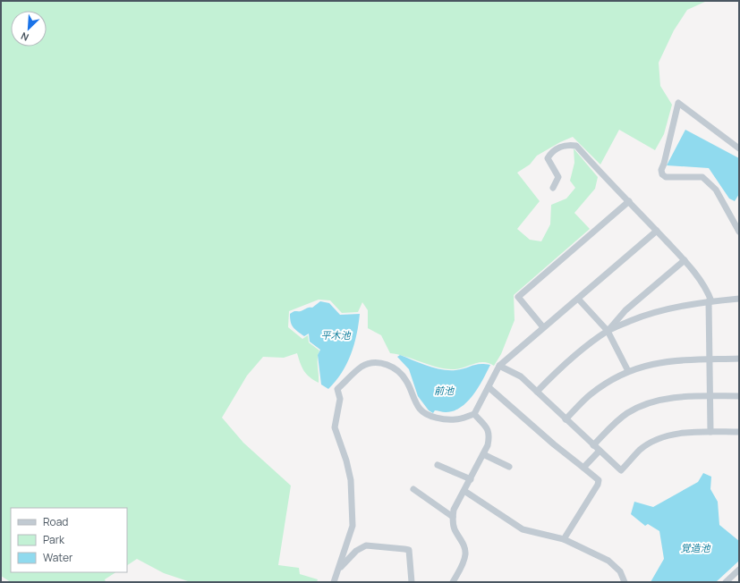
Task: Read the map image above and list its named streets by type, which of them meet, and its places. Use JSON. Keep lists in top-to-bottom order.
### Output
{
  "water": ["平木池", "前池", "覚造池"],
  "legend": ["Road", "Park", "Water"],
  "north": "bottom left"
}
